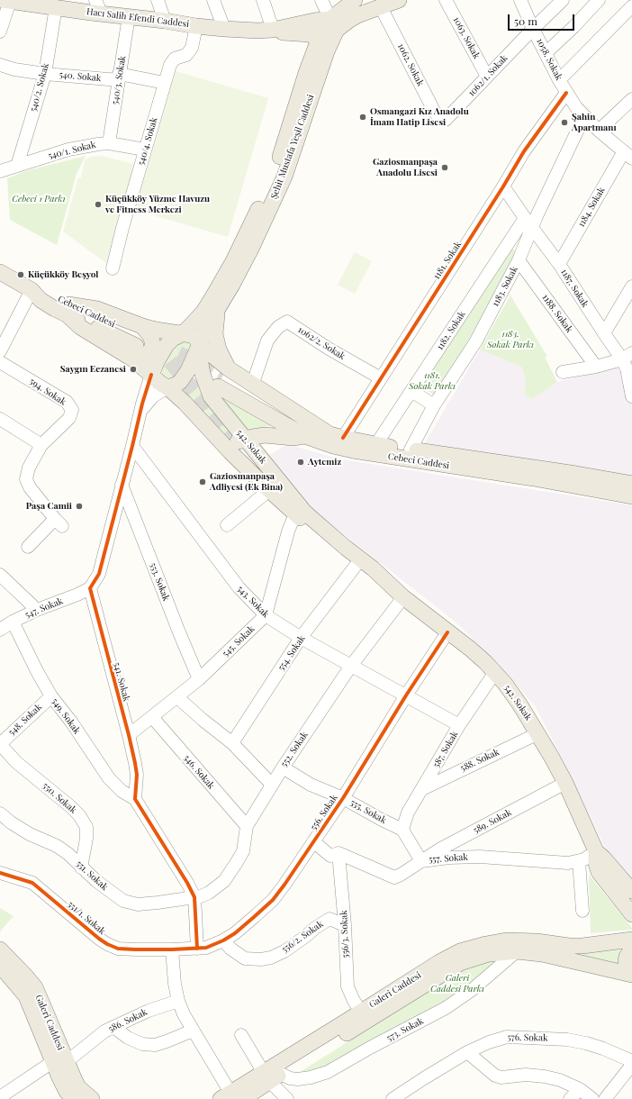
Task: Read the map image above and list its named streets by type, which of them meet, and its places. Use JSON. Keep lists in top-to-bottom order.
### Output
{
  "streets": {
    "main road": [
      "Hacı Salih Efendi Caddesi",
      "Şehit Mustafa Yeşil Caddesi",
      "Cebeci Caddesi",
      "542. Sokak",
      "Galeri Caddesi"
    ],
    "street": [
      "1063. Sokak",
      "1058. Sokak",
      "1062. Sokak",
      "1062/1. Sokak",
      "540. Sokak",
      "540/3. Sokak",
      "540/2. Sokak",
      "540/4. Sokak",
      "540/1. Sokak",
      "1184. Sokak",
      "1181. Sokak",
      "1183. Sokak",
      "1187. Sokak",
      "1188. Sokak",
      "1182. Sokak",
      "1062/2. Sokak",
      "594. Sokak",
      "553. Sokak",
      "543. Sokak",
      "547. Sokak",
      "545. Sokak",
      "554. Sokak",
      "541. Sokak",
      "549. Sokak",
      "548. Sokak",
      "552. Sokak",
      "587. Sokak",
      "588. Sokak",
      "546. Sokak",
      "550. Sokak",
      "555. Sokak",
      "556. Sokak",
      "589. Sokak",
      "557. Sokak",
      "551. Sokak",
      "551/1. Sokak",
      "556/3. Sokak",
      "556/2. Sokak",
      "586. Sokak",
      "573. Sokak",
      "576. Sokak"
    ]
  },
  "crossings": [
    ["Hacı Salih Efendi Caddesi", "540/3. Sokak"],
    ["Hacı Salih Efendi Caddesi", "540/2. Sokak"],
    ["Hacı Salih Efendi Caddesi", "540/4. Sokak"],
    ["1063. Sokak", "1062/1. Sokak"],
    ["1058. Sokak", "1062/1. Sokak"],
    ["1058. Sokak", "1184. Sokak"],
    ["1058. Sokak", "1181. Sokak"],
    ["1058. Sokak", "1183. Sokak"],
    ["1062. Sokak", "1062/1. Sokak"],
    ["1062. Sokak", "Şehit Mustafa Yeşil Caddesi"],
    ["540. Sokak", "540/3. Sokak"],
    ["540. Sokak", "540/2. Sokak"],
    ["540. Sokak", "540/4. Sokak"],
    ["540/3. Sokak", "540/1. Sokak"],
    ["540/2. Sokak", "540/1. Sokak"],
    ["540/4. Sokak", "540/1. Sokak"],
    ["Şehit Mustafa Yeşil Caddesi", "Cebeci Caddesi"],
    ["Şehit Mustafa Yeşil Caddesi", "542. Sokak"],
    ["1184. Sokak", "1187. Sokak"],
    ["1181. Sokak", "1187. Sokak"],
    ["1181. Sokak", "Cebeci Caddesi"],
    ["1181. Sokak", "1062/2. Sokak"],
    ["1183. Sokak", "1187. Sokak"],
    ["1183. Sokak", "Cebeci Caddesi"],
    ["1183. Sokak", "1188. Sokak"],
    ["1183. Sokak", "1182. Sokak"],
    ["1187. Sokak", "1182. Sokak"],
    ["Cebeci Caddesi", "1182. Sokak"],
    ["Cebeci Caddesi", "542. Sokak"],
    ["542. Sokak", "554. Sokak"],
    ["542. Sokak", "552. Sokak"],
    ["542. Sokak", "587. Sokak"],
    ["542. Sokak", "588. Sokak"],
    ["542. Sokak", "556. Sokak"],
    ["542. Sokak", "589. Sokak"],
    ["542. Sokak", "557. Sokak"],
    ["553. Sokak", "545. Sokak"],
    ["543. Sokak", "545. Sokak"],
    ["543. Sokak", "554. Sokak"],
    ["543. Sokak", "552. Sokak"],
    ["543. Sokak", "587. Sokak"],
    ["543. Sokak", "556. Sokak"],
    ["547. Sokak", "541. Sokak"],
    ["547. Sokak", "549. Sokak"],
    ["545. Sokak", "541. Sokak"],
    ["545. Sokak", "546. Sokak"],
    ["541. Sokak", "549. Sokak"],
    ["549. Sokak", "548. Sokak"],
    ["548. Sokak", "550. Sokak"],
    ["552. Sokak", "546. Sokak"],
    ["552. Sokak", "555. Sokak"],
    ["552. Sokak", "551. Sokak"],
    ["587. Sokak", "588. Sokak"],
    ["587. Sokak", "555. Sokak"],
    ["550. Sokak", "551. Sokak"],
    ["555. Sokak", "556. Sokak"],
    ["556. Sokak", "557. Sokak"],
    ["556. Sokak", "551/1. Sokak"],
    ["556. Sokak", "556/2. Sokak"],
    ["589. Sokak", "557. Sokak"],
    ["557. Sokak", "556/3. Sokak"],
    ["556/3. Sokak", "556/2. Sokak"],
    ["556/3. Sokak", "Galeri Caddesi"],
    ["Galeri Caddesi", "586. Sokak"],
    ["Galeri Caddesi", "573. Sokak"]
  ],
  "parks": [
    "Cebeci 1 Parkı",
    "1183. Sokak Parkı",
    "1181. Sokak Parkı",
    "Galeri Caddesi Parkı"
  ],
  "places": [
    "Osmangazi Kız Anadolu İmam Hatip Lisesi",
    "Şahin Apartmanı",
    "Gaziosmanpaşa Anadolu Lisesi",
    "Küçükköy Yüzme Havuzu ve Fitness Merkezi",
    "Küçükköy Beşyol",
    "Saygın Eczanesi",
    "Aytemiz",
    "Gaziosmanpaşa Adliyesi (Ek Bina)",
    "Paşa Camii"
  ],
  "scale_bar": "50 m"
}
